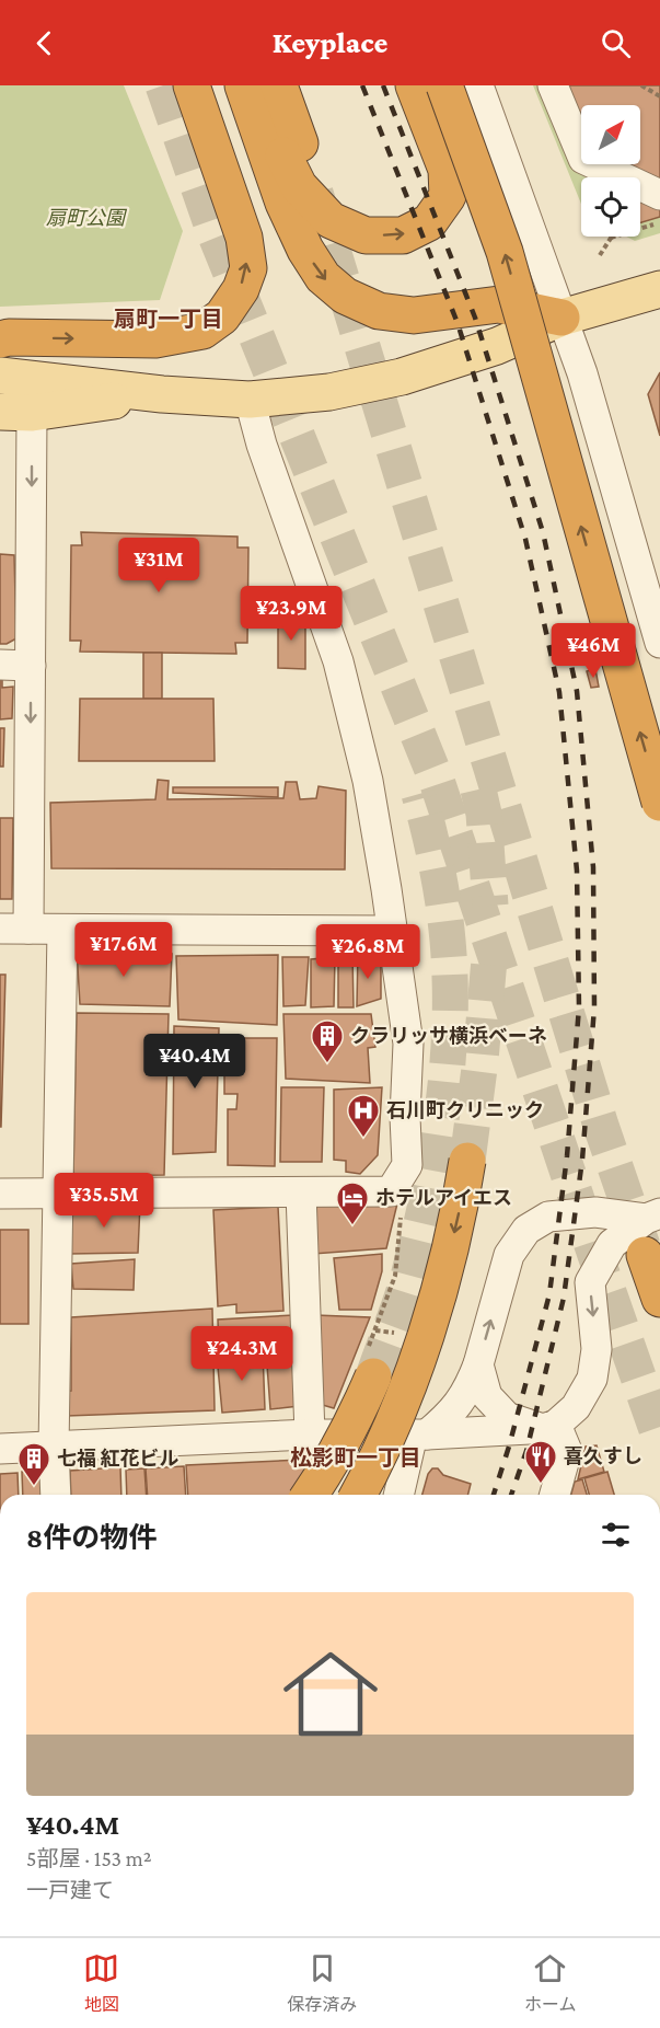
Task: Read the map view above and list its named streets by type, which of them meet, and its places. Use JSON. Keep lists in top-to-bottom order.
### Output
{
  "districts": ["扇町一丁目", "松影町一丁目"],
  "parks": ["扇町公園"],
  "places": {
    "building": ["クラリッサ横浜ベーネ", "七福 紅花ビル"],
    "hospital": ["石川町クリニック"],
    "hotel": ["ホテルアイエス"],
    "restaurant": ["喜久すし"]
  },
  "north": "top right",
  "page": {
    "header": "Keyplace",
    "price": [
      "¥31M",
      "¥23.9M",
      "¥46M",
      "¥17.6M",
      "¥26.8M",
      "¥40.4M",
      "¥35.5M",
      "¥24.3M"
    ],
    "heading": "8件の物件",
    "list": [
      {
        "name": "¥40.4M",
        "note": "5部屋 · 153 m² · 一戸建て"
      }
    ],
    "tabs": ["地図", "保存済み", "ホーム"]
  }
}
